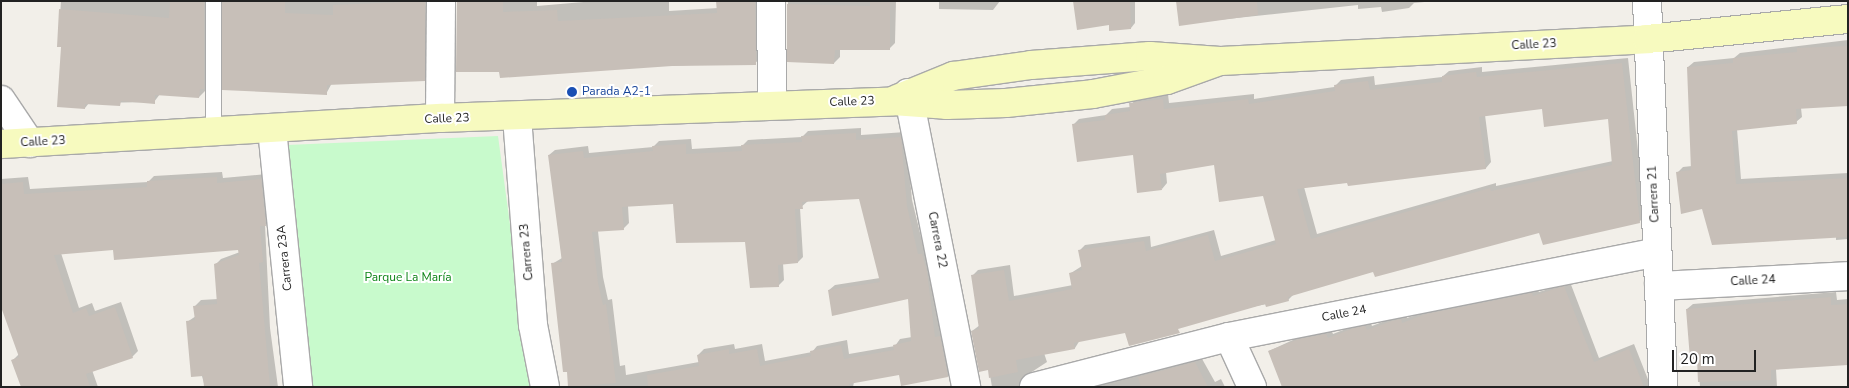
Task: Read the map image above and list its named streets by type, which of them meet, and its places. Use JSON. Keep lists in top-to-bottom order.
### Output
{
  "streets": {
    "street": [
      "Calle 23",
      "Carrera 21",
      "Carrera 22",
      "Carrera 23",
      "Carrera 23A",
      "Calle 24"
    ]
  },
  "crossings": [
    ["Calle 23", "Carrera 21"],
    ["Calle 23", "Carrera 22"],
    ["Calle 23", "Carrera 23"],
    ["Calle 23", "Carrera 23A"],
    ["Carrera 21", "Calle 24"]
  ],
  "parks": ["Parque La María"],
  "places": ["Parada A2-1"],
  "scale_bar": "20 m"
}
